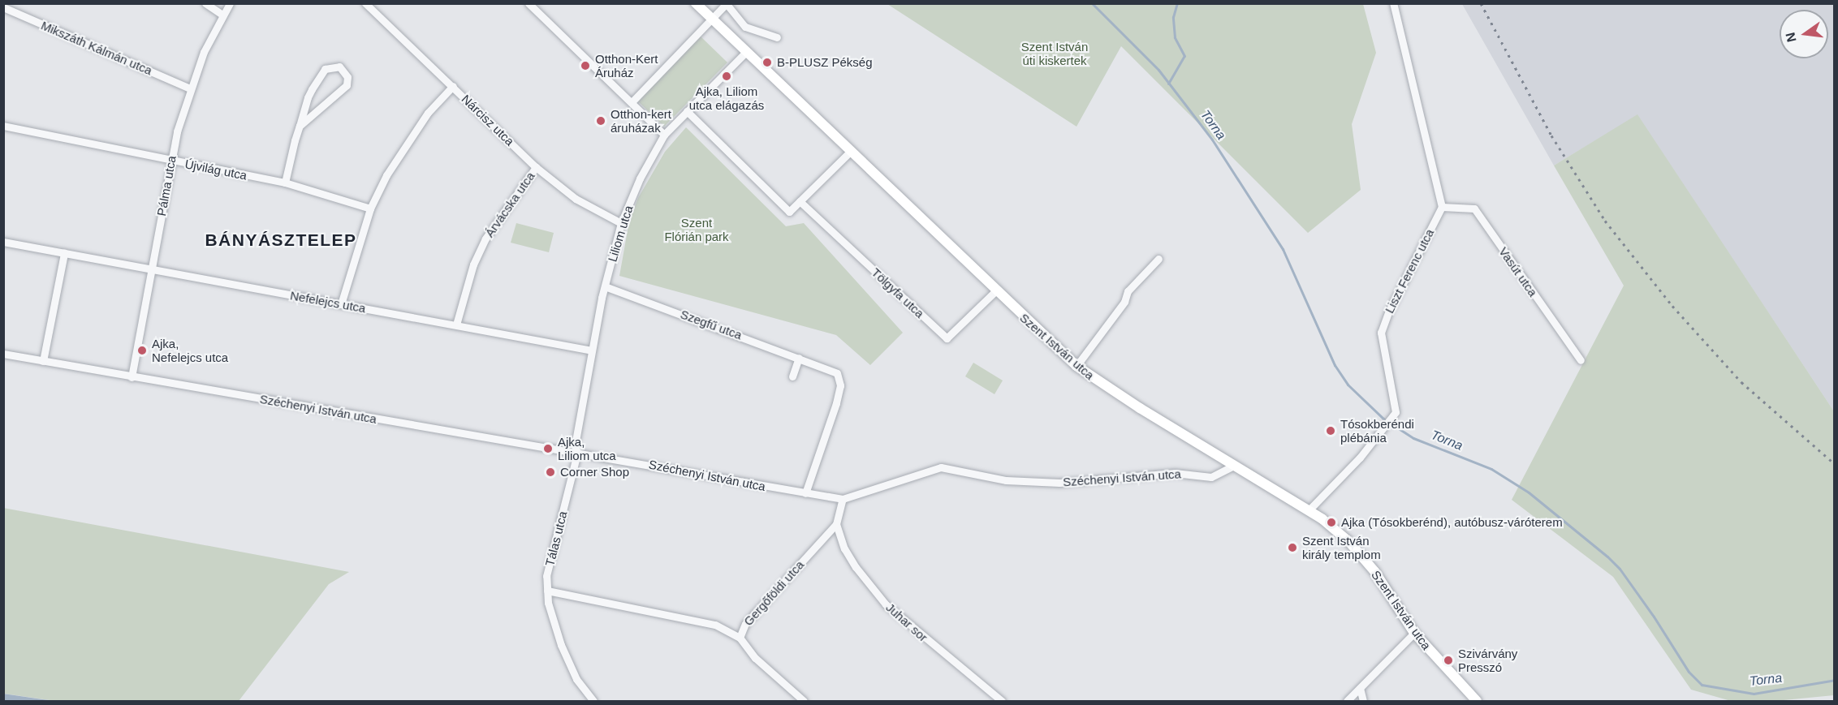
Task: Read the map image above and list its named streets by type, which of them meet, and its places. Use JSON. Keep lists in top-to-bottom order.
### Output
{
  "streets": {
    "main road": ["Szent István utca"],
    "street": [
      "Mikszáth Kálmán utca",
      "Nárcisz utca",
      "Újvilág utca",
      "Pálma utca",
      "Árvácska utca",
      "Liliom utca",
      "Liszt Ferenc utca",
      "Vasút utca",
      "Tölgyfa utca",
      "Nefelejcs utca",
      "Szegfű utca",
      "Széchenyi István utca",
      "Tálas utca",
      "Gergőföldi utca",
      "Juhar sor"
    ]
  },
  "crossings": [
    ["Mikszáth Kálmán utca", "Pálma utca"],
    ["Nárcisz utca", "Árvácska utca"],
    ["Nárcisz utca", "Liliom utca"],
    ["Újvilág utca", "Pálma utca"],
    ["Pálma utca", "Nefelejcs utca"],
    ["Pálma utca", "Széchenyi István utca"],
    ["Árvácska utca", "Nefelejcs utca"],
    ["Liliom utca", "Nefelejcs utca"],
    ["Liliom utca", "Szegfű utca"],
    ["Liliom utca", "Szent István utca"],
    ["Liliom utca", "Széchenyi István utca"],
    ["Liliom utca", "Tálas utca"],
    ["Liszt Ferenc utca", "Vasút utca"],
    ["Liszt Ferenc utca", "Szent István utca"],
    ["Tölgyfa utca", "Szent István utca"],
    ["Szegfű utca", "Széchenyi István utca"],
    ["Szent István utca", "Széchenyi István utca"],
    ["Széchenyi István utca", "Tálas utca"],
    ["Széchenyi István utca", "Gergőföldi utca"],
    ["Gergőföldi utca", "Juhar sor"]
  ],
  "districts": ["BÁNYÁSZTELEP"],
  "water": ["Torna"],
  "parks": ["Szent István úti kiskertek", "Szent Flórián park"],
  "places": [
    "B-PLUSZ Pékség",
    "Otthon-Kert Áruház",
    "Ajka, Liliom utca elágazás",
    "Otthon-kert áruházak",
    "Ajka, Nefelejcs utca",
    "Tósokberéndi plébánia",
    "Ajka, Liliom utca",
    "Corner Shop",
    "Ajka (Tósokberénd), autóbusz-váróterem",
    "Szent István király templom",
    "Szivárvány Presszó"
  ],
  "north": "left"
}
